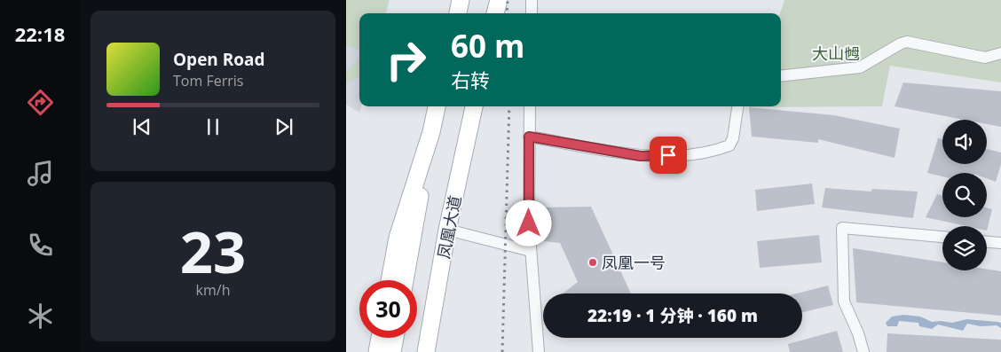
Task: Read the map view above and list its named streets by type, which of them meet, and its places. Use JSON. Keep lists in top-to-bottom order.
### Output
{
  "streets": {
    "main road": ["凤凰大道"]
  },
  "parks": ["大山乸"],
  "places": ["凤凰一号"],
  "page": {
    "tabs": "22:18",
    "turn": ["60 m", "右转"],
    "song": ["Open Road", "Tom Ferris"],
    "tile": ["23", "km/h"],
    "limit": "30",
    "trip": "22:19 · 1 分钟 · 160 m"
  }
}
